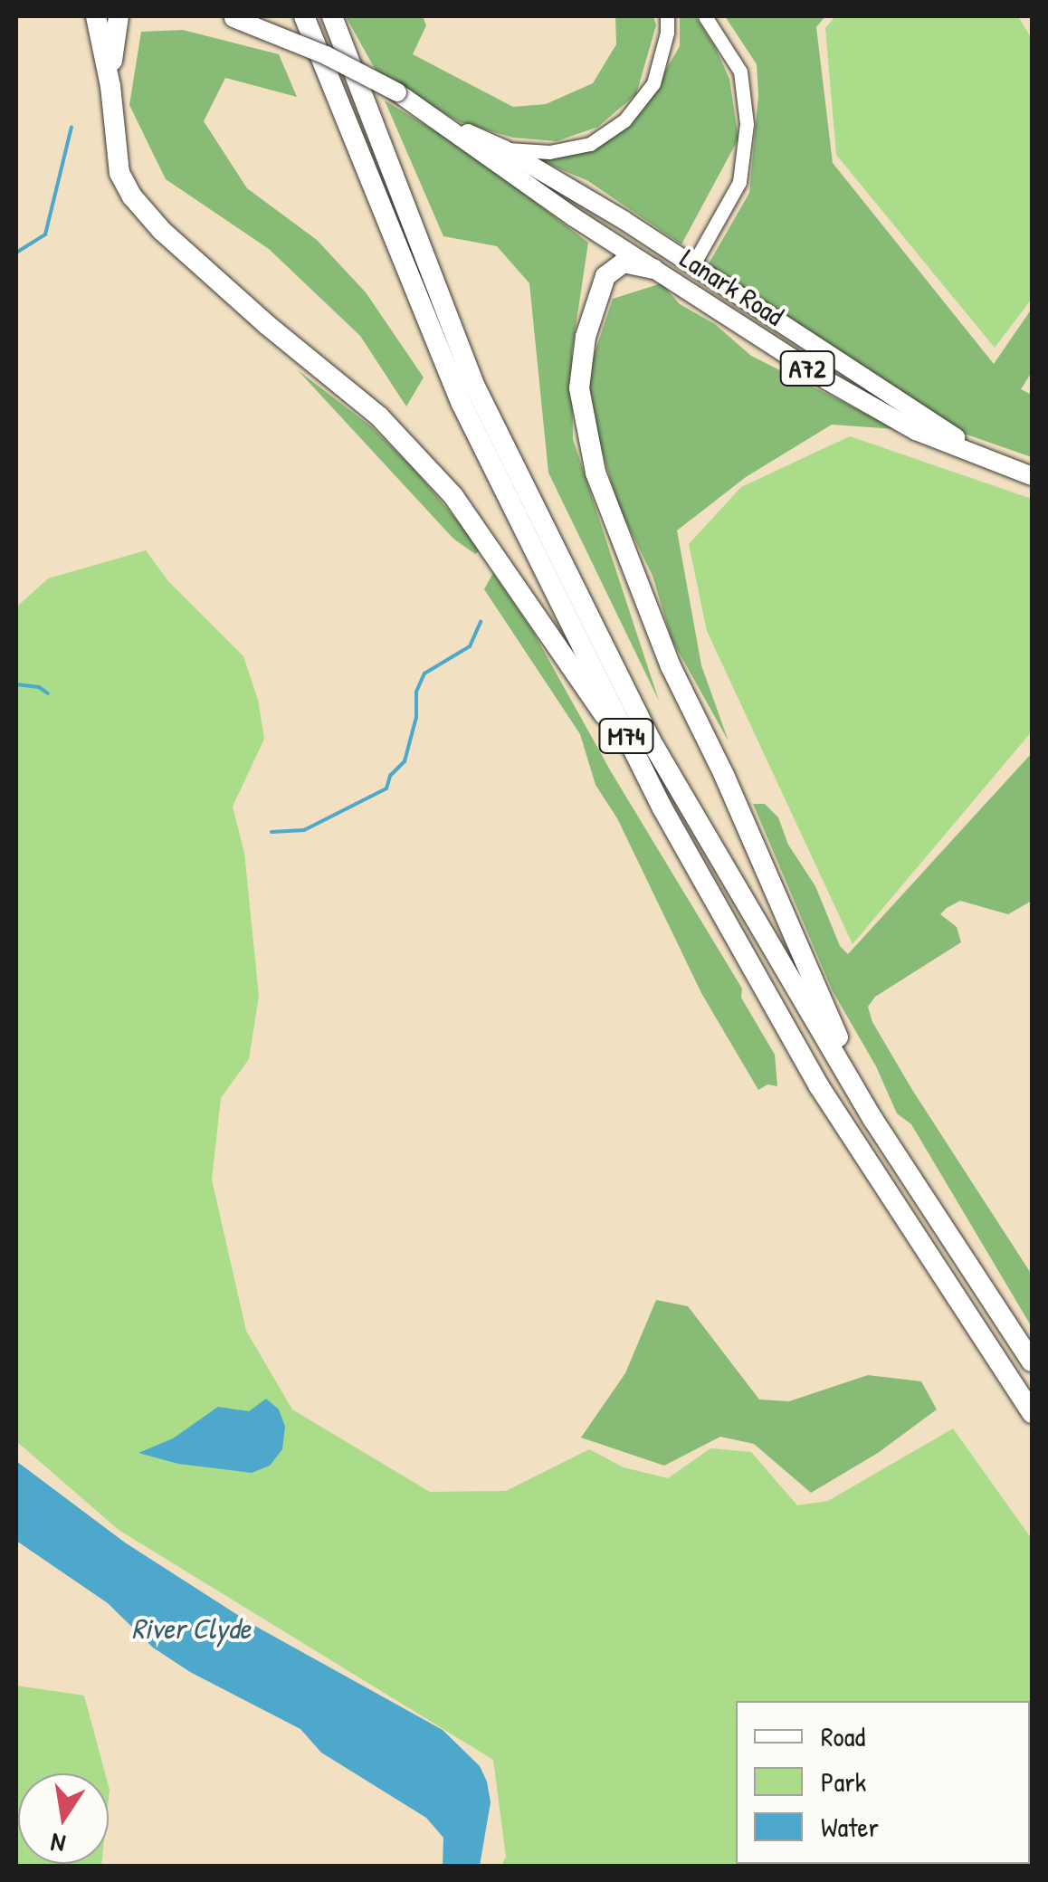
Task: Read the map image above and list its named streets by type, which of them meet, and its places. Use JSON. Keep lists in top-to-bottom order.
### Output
{
  "streets": {
    "highway": ["M74"],
    "main road": ["Lanark Road", "A72"]
  },
  "crossings": [
    ["Lanark Road", "A72"],
    ["Lanark Road", "M74"],
    ["A72", "M74"]
  ],
  "water": ["River Clyde"],
  "legend": ["Road", "Park", "Water"],
  "north": "bottom"
}
